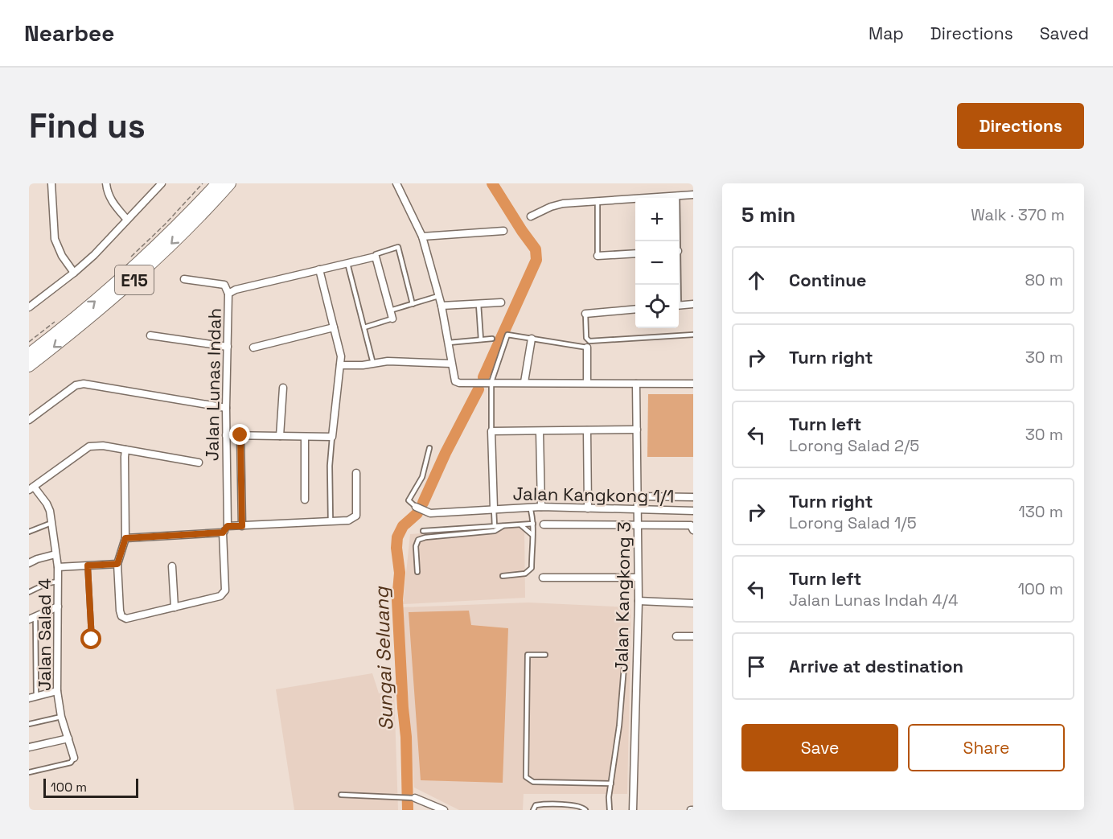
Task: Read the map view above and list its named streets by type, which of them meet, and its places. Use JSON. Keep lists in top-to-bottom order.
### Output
{
  "streets": {
    "highway": ["E15"],
    "street": [
      "Jalan Lunas Indah",
      "Jalan Kangkong 1/1",
      "Jalan Kangkong 3",
      "Jalan Salad 4"
    ]
  },
  "crossings": [
    ["Jalan Kangkong 1/1", "Jalan Kangkong 3"]
  ],
  "water": ["Sungai Seluang"],
  "scale_bar": "100 m",
  "page": {
    "header": "Nearbee",
    "nav": ["Map", "Directions", "Saved"],
    "buttons": [
      "Directions",
      ["Save", "Share"]
    ],
    "title": "Find us",
    "heading": ["5 min", "Walk · 370 m"],
    "map_buttons": ["+", "−"],
    "list": [
      ["Continue", "80 m"],
      ["Turn right", "30 m"],
      ["Turn left", "Lorong Salad 2/5", "30 m"],
      ["Turn right", "Lorong Salad 1/5", "130 m"],
      ["Turn left", "Jalan Lunas Indah 4/4", "100 m"],
      "Arrive at destination"
    ],
    "scale": "100 m"
  }
}
